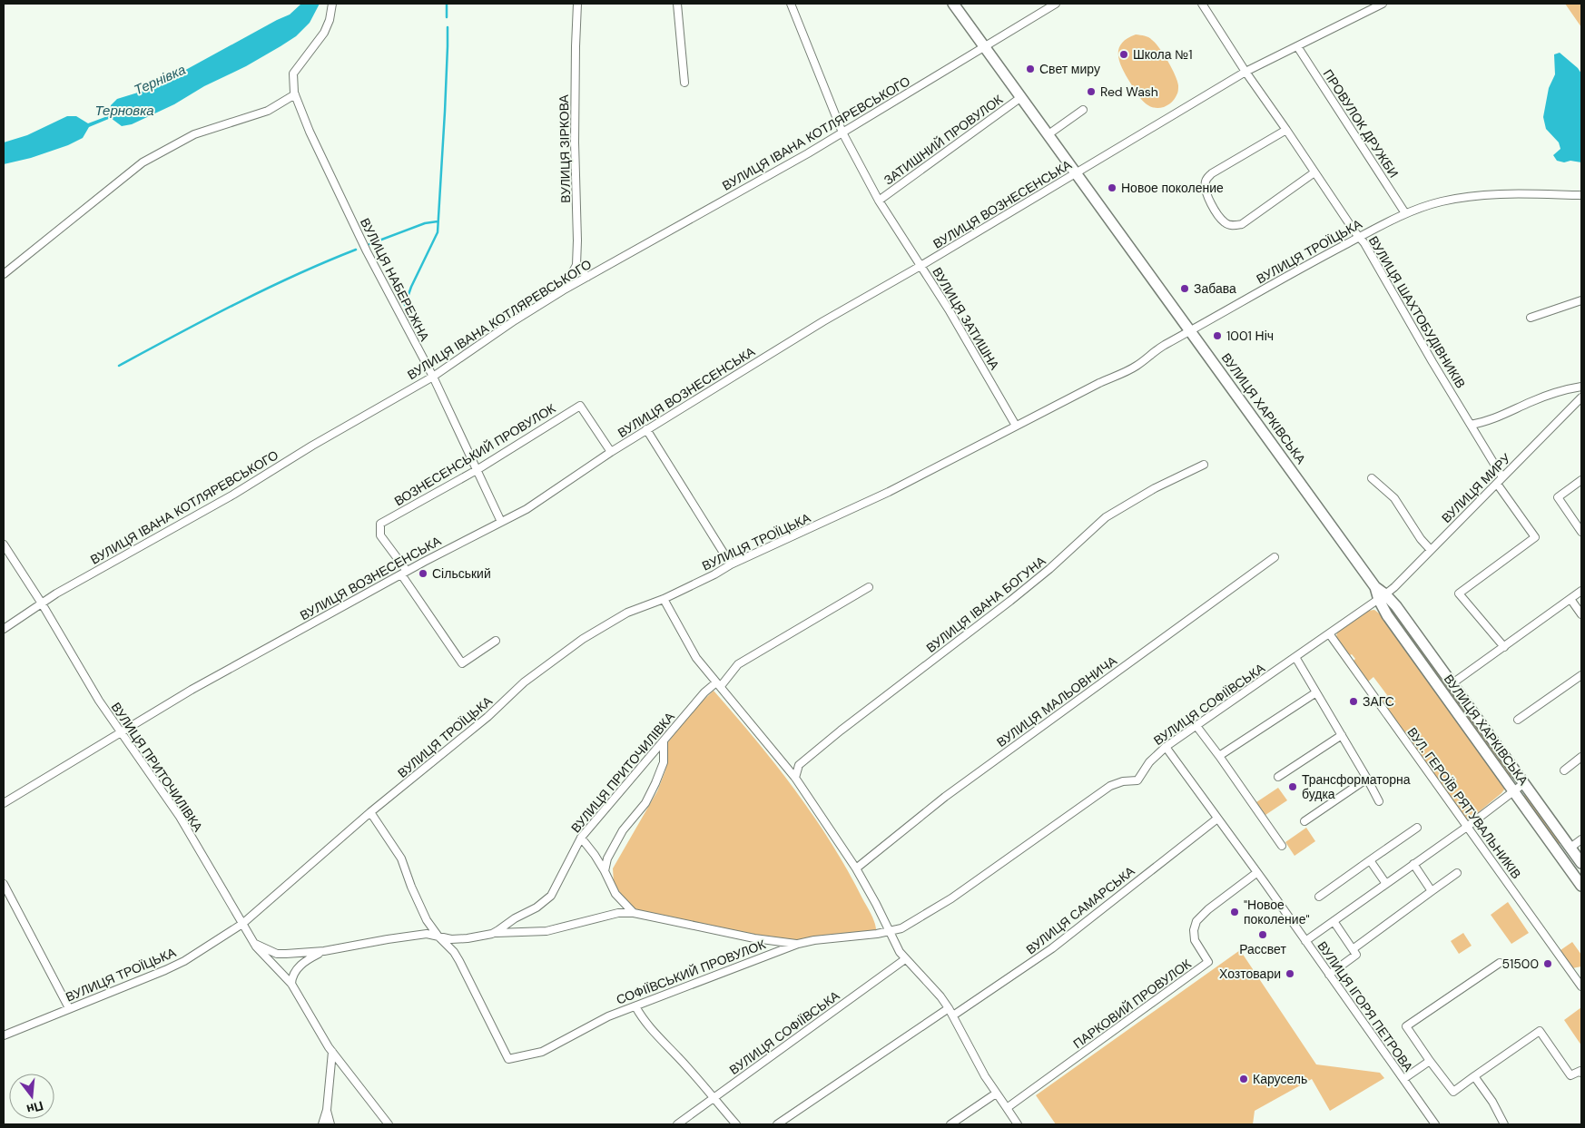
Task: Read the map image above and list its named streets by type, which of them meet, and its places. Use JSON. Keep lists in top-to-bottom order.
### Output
{
  "streets": {
    "street": [
      "ПРОВУЛОК ДРУЖБИ",
      "ВУЛИЦЯ ІВАНА КОТЛЯРЕВСЬКОГО",
      "ЗАТИШНИЙ ПРОВУЛОК",
      "ВУЛИЦЯ ЗІРКОВА",
      "ВУЛИЦЯ ВОЗНЕСЕНСЬКА",
      "ВУЛИЦЯ ТРОЇЦЬКА",
      "ВУЛИЦЯ НАБЕРЕЖНА",
      "ВУЛИЦЯ ШАХТОБУДІВНИКІВ",
      "ВУЛИЦЯ ЗАТИШНА",
      "ВУЛИЦЯ ХАРКІВСЬКА",
      "ВОЗНЕСЕНСЬКИЙ ПРОВУЛОК",
      "ВУЛИЦЯ МИРУ",
      "ВУЛИЦЯ ІВАНА БОГУНА",
      "ВУЛИЦЯ МАЛЬОВНИЧА",
      "ВУЛИЦЯ СОФІЇВСЬКА",
      "ВУЛИЦЯ ПРИТОЧИЛІВКА",
      "ВУЛ. ГЕРОЇВ РЯТУВАЛЬНИКІВ",
      "ВУЛИЦЯ САМАРСЬКА",
      "СОФІЇВСЬКИЙ ПРОВУЛОК",
      "ПАРКОВИЙ ПРОВУЛОК",
      "ВУЛИЦЯ ІГОРЯ ПЕТРОВА"
    ]
  },
  "crossings": [
    ["ПРОВУЛОК ДРУЖБИ", "ВУЛИЦЯ ВОЗНЕСЕНСЬКА"],
    ["ПРОВУЛОК ДРУЖБИ", "ВУЛИЦЯ ТРОЇЦЬКА"],
    ["ВУЛИЦЯ ІВАНА КОТЛЯРЕВСЬКОГО", "ВУЛИЦЯ ЗІРКОВА"],
    ["ВУЛИЦЯ ІВАНА КОТЛЯРЕВСЬКОГО", "ВУЛИЦЯ НАБЕРЕЖНА"],
    ["ВУЛИЦЯ ІВАНА КОТЛЯРЕВСЬКОГО", "ВУЛИЦЯ ЗАТИШНА"],
    ["ВУЛИЦЯ ІВАНА КОТЛЯРЕВСЬКОГО", "ВУЛИЦЯ ХАРКІВСЬКА"],
    ["ВУЛИЦЯ ІВАНА КОТЛЯРЕВСЬКОГО", "ВУЛИЦЯ ПРИТОЧИЛІВКА"],
    ["ЗАТИШНИЙ ПРОВУЛОК", "ВУЛИЦЯ ЗАТИШНА"],
    ["ЗАТИШНИЙ ПРОВУЛОК", "ВУЛИЦЯ ХАРКІВСЬКА"],
    ["ВУЛИЦЯ ВОЗНЕСЕНСЬКА", "ВУЛИЦЯ НАБЕРЕЖНА"],
    ["ВУЛИЦЯ ВОЗНЕСЕНСЬКА", "ВУЛИЦЯ ШАХТОБУДІВНИКІВ"],
    ["ВУЛИЦЯ ВОЗНЕСЕНСЬКА", "ВУЛИЦЯ ЗАТИШНА"],
    ["ВУЛИЦЯ ВОЗНЕСЕНСЬКА", "ВУЛИЦЯ ХАРКІВСЬКА"],
    ["ВУЛИЦЯ ВОЗНЕСЕНСЬКА", "ВОЗНЕСЕНСЬКИЙ ПРОВУЛОК"],
    ["ВУЛИЦЯ ВОЗНЕСЕНСЬКА", "ВУЛИЦЯ ПРИТОЧИЛІВКА"],
    ["ВУЛИЦЯ ТРОЇЦЬКА", "ВУЛИЦЯ ШАХТОБУДІВНИКІВ"],
    ["ВУЛИЦЯ ТРОЇЦЬКА", "ВУЛИЦЯ ЗАТИШНА"],
    ["ВУЛИЦЯ ТРОЇЦЬКА", "ВУЛИЦЯ ХАРКІВСЬКА"],
    ["ВУЛИЦЯ ТРОЇЦЬКА", "ВУЛИЦЯ ПРИТОЧИЛІВКА"],
    ["ВУЛИЦЯ НАБЕРЕЖНА", "ВОЗНЕСЕНСЬКИЙ ПРОВУЛОК"],
    ["ВУЛИЦЯ ШАХТОБУДІВНИКІВ", "ВУЛИЦЯ МИРУ"],
    ["ВУЛИЦЯ ХАРКІВСЬКА", "ВУЛИЦЯ МИРУ"],
    ["ВУЛИЦЯ ХАРКІВСЬКА", "ВУЛИЦЯ СОФІЇВСЬКА"],
    ["ВУЛИЦЯ МИРУ", "ВУЛИЦЯ СОФІЇВСЬКА"],
    ["ВУЛИЦЯ СОФІЇВСЬКА", "ВУЛ. ГЕРОЇВ РЯТУВАЛЬНИКІВ"],
    ["ВУЛИЦЯ СОФІЇВСЬКА", "СОФІЇВСЬКИЙ ПРОВУЛОК"],
    ["ВУЛИЦЯ СОФІЇВСЬКА", "ВУЛИЦЯ ІГОРЯ ПЕТРОВА"],
    ["ВУЛИЦЯ ПРИТОЧИЛІВКА", "СОФІЇВСЬКИЙ ПРОВУЛОК"],
    ["ВУЛИЦЯ САМАРСЬКА", "ВУЛИЦЯ ІГОРЯ ПЕТРОВА"],
    ["ПАРКОВИЙ ПРОВУЛОК", "ВУЛИЦЯ ІГОРЯ ПЕТРОВА"]
  ],
  "water": ["Тернівка", "Терновка"],
  "places": [
    "Школа №1",
    "Свет миру",
    "Red Wash",
    "Новое поколение",
    "Забава",
    "1001 Ніч",
    "Сільський",
    "ЗАГС",
    "Трансформаторна будка",
    "\"Новое поколение\"",
    "Рассвет",
    "51500",
    "Хозтовари",
    "Карусель"
  ],
  "north": "bottom"
}
